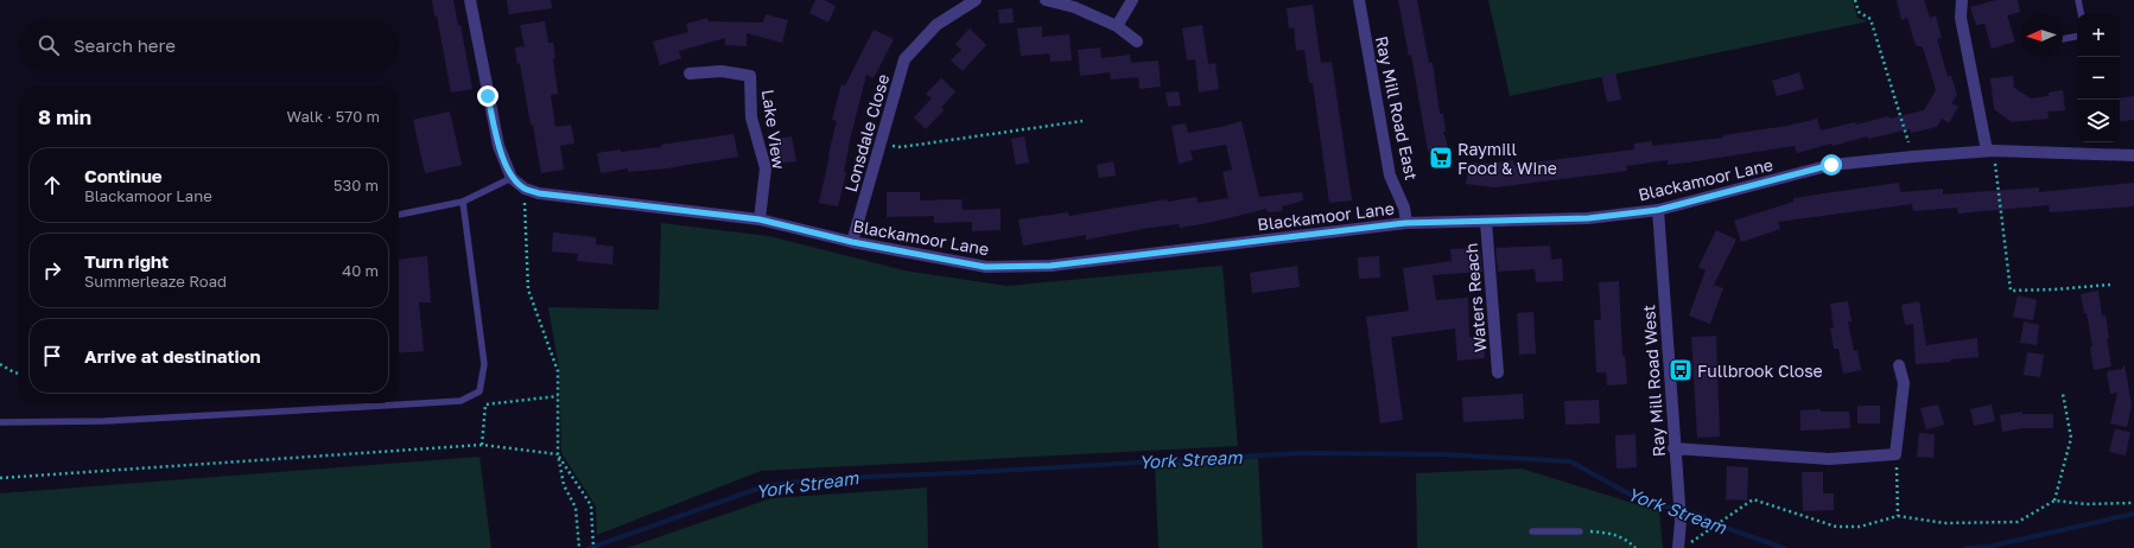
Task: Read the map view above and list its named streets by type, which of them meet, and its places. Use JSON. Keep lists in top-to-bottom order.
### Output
{
  "streets": {
    "street": [
      "Ray Mill Road East",
      "Lake View",
      "Lonsdale Close",
      "Blackamoor Lane",
      "Waters Reach",
      "Ray Mill Road West"
    ]
  },
  "crossings": [
    ["Ray Mill Road East", "Blackamoor Lane"],
    ["Lake View", "Blackamoor Lane"],
    ["Lonsdale Close", "Blackamoor Lane"],
    ["Blackamoor Lane", "Waters Reach"],
    ["Blackamoor Lane", "Ray Mill Road West"]
  ],
  "water": ["York Stream"],
  "places": {
    "supermarket": ["Raymill Food & Wine"],
    "bus stop": ["Fullbrook Close"]
  },
  "north": "left",
  "page": {
    "map_buttons": ["+", "−"],
    "search": "Search here",
    "heading": ["8 min", "Walk · 570 m"],
    "list": [
      ["Continue", "Blackamoor Lane", "530 m"],
      ["Turn right", "Summerleaze Road", "40 m"],
      "Arrive at destination"
    ]
  }
}
